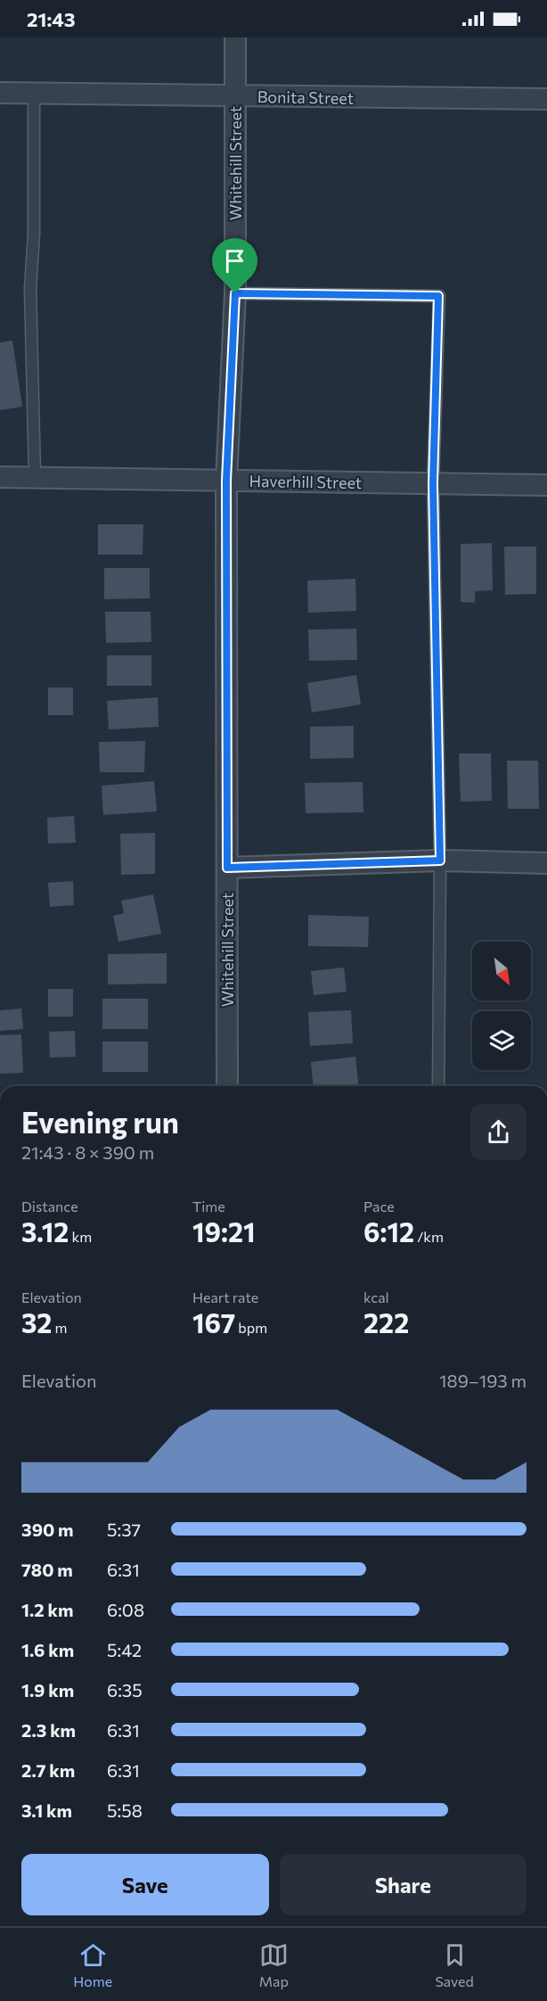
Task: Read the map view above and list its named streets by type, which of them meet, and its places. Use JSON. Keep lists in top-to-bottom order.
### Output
{
  "streets": {
    "street": ["Bonita Street", "Whitehill Street", "Haverhill Street"]
  },
  "crossings": [
    ["Bonita Street", "Whitehill Street"],
    ["Whitehill Street", "Haverhill Street"]
  ],
  "north": "bottom right",
  "page": {
    "status": "21:43",
    "heading": ["Evening run", "21:43 · 8 × 390 m"],
    "stats": [
      ["Distance", "3.12 km"],
      ["Time", "19:21"],
      ["Pace", "6:12 /km"],
      ["Elevation", "32 m"],
      ["Heart rate", "167 bpm"],
      ["kcal", "222"]
    ],
    "chart": ["Elevation", "189–193 m"],
    "list": [
      {
        "name": "390 m",
        "note": "5:37"
      },
      {
        "name": "780 m",
        "note": "6:31"
      },
      {
        "name": "1.2 km",
        "note": "6:08"
      },
      {
        "name": "1.6 km",
        "note": "5:42"
      },
      {
        "name": "1.9 km",
        "note": "6:35"
      },
      {
        "name": "2.3 km",
        "note": "6:31"
      },
      {
        "name": "2.7 km",
        "note": "6:31"
      },
      {
        "name": "3.1 km",
        "note": "5:58"
      }
    ],
    "buttons": ["Save", "Share"],
    "tabs": ["Home", "Map", "Saved"]
  }
}
